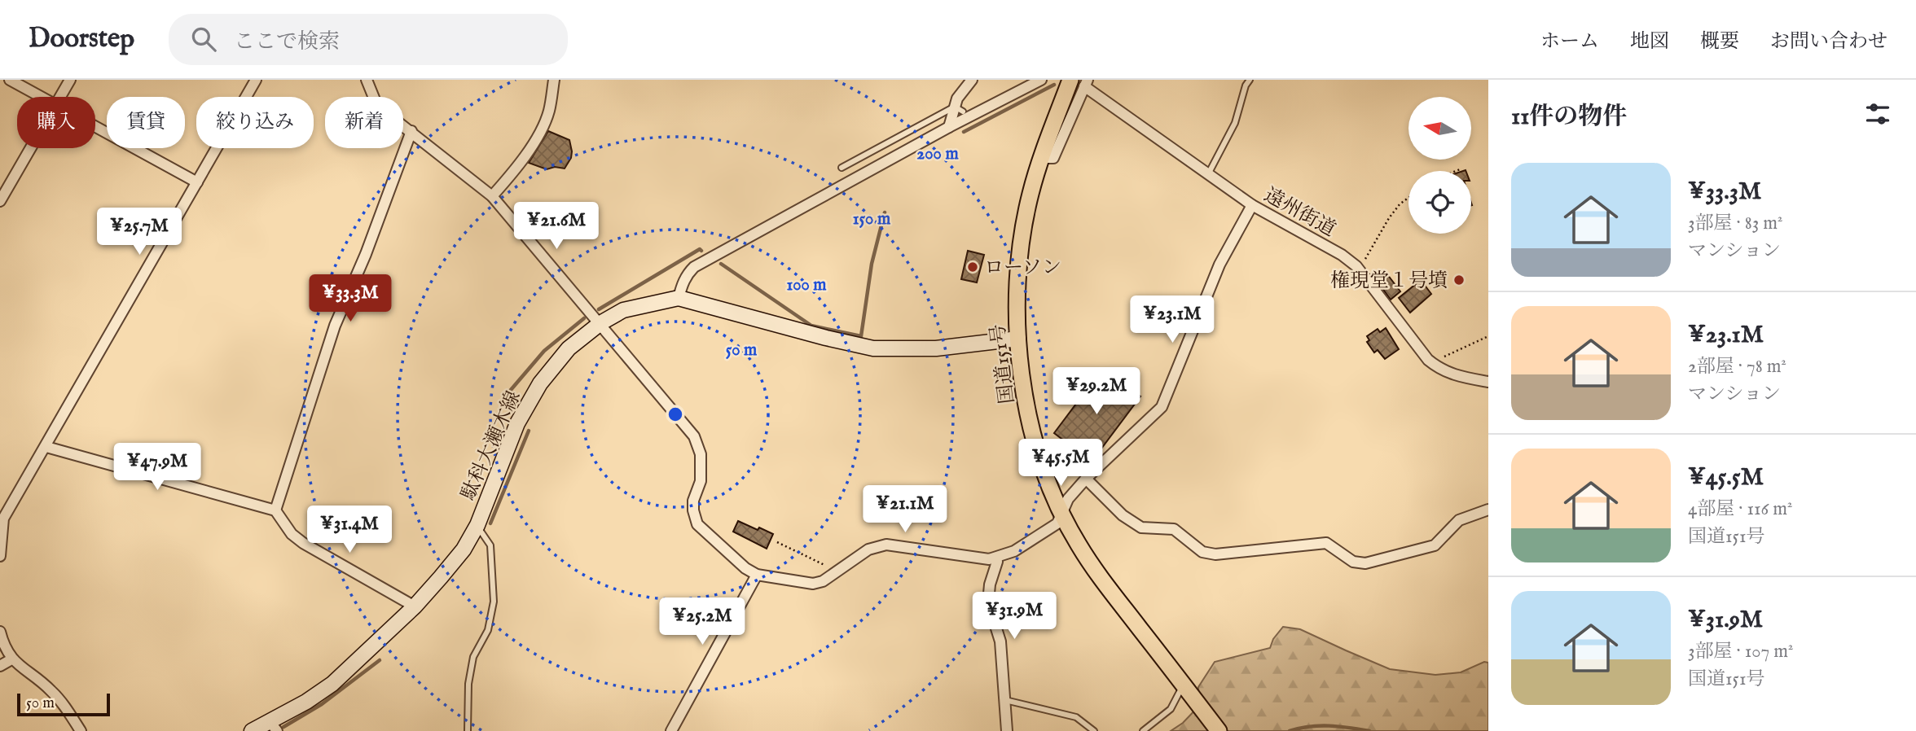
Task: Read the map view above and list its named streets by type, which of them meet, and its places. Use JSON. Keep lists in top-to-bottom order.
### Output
{
  "streets": {
    "highway": ["国道151号"],
    "main road": ["駄科大瀬木線"],
    "street": ["遠州街道"]
  },
  "crossings": [
    ["遠州街道", "国道151号"],
    ["国道151号", "駄科大瀬木線"]
  ],
  "places": ["ローソン", "権現堂１号墳"],
  "scale_bar": "50 m",
  "north": "left",
  "page": {
    "header": "Doorstep",
    "search": "ここで検索",
    "nav": [
      "ホーム",
      "地図",
      "概要",
      "お問い合わせ"
    ],
    "heading": "11件の物件",
    "chip": [
      "購入",
      "賃貸",
      "絞り込み",
      "新着"
    ],
    "list": [
      {
        "name": "¥33.3M",
        "note": "3部屋 · 83 m² · マンション"
      },
      {
        "name": "¥23.1M",
        "note": "2部屋 · 78 m² · マンション"
      },
      {
        "name": "¥45.5M",
        "note": "4部屋 · 116 m² · 国道151号"
      },
      {
        "name": "¥31.9M",
        "note": "3部屋 · 107 m² · 国道151号"
      }
    ],
    "price": [
      "¥21.6M",
      "¥25.7M",
      "¥33.3M",
      "¥23.1M",
      "¥29.2M",
      "¥45.5M",
      "¥47.9M",
      "¥21.1M",
      "¥31.4M",
      "¥31.9M",
      "¥25.2M"
    ],
    "scale": "50 m"
  },
  "rings": [
    "200 m",
    "150 m",
    "100 m",
    "50 m"
  ]
}
